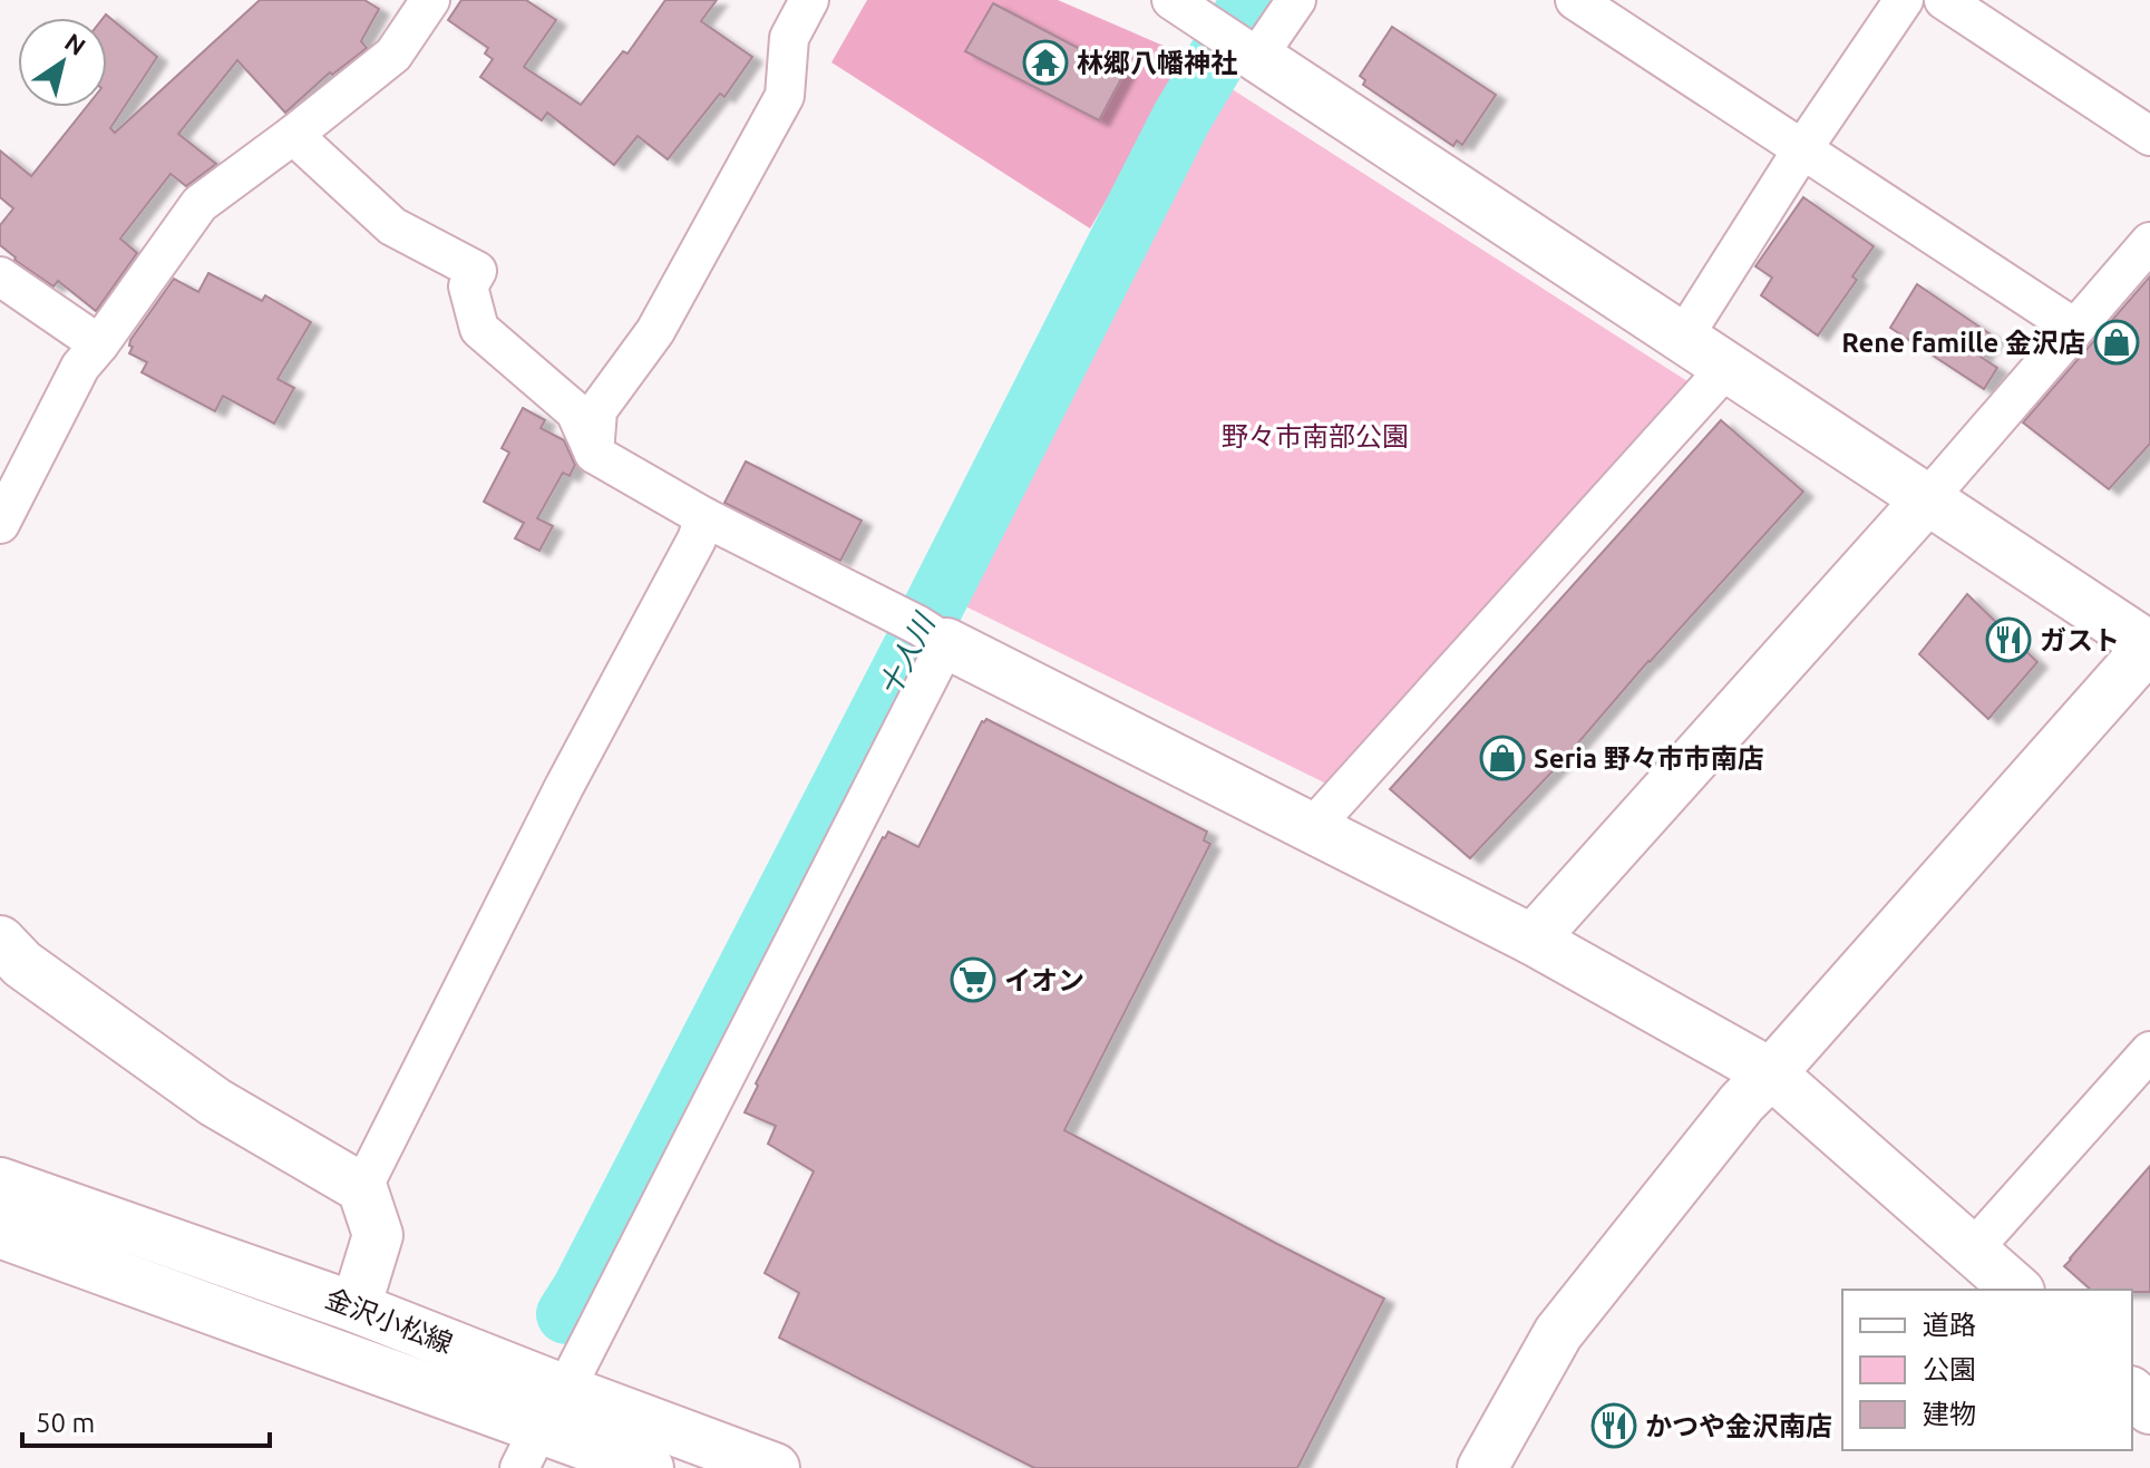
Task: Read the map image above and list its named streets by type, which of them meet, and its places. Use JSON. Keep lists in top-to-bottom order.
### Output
{
  "streets": {
    "street": ["金沢小松線"]
  },
  "water": ["十人川"],
  "parks": ["野々市南部公園"],
  "places": {
    "temple": ["林郷八幡神社"],
    "shop": ["Rene famille 金沢店", "Seria 野々市市南店"],
    "restaurant": ["ガスト", "かつや金沢南店"],
    "supermarket": ["イオン"]
  },
  "legend": ["道路", "公園", "建物"],
  "scale_bar": "50 m",
  "north": "top right"
}
